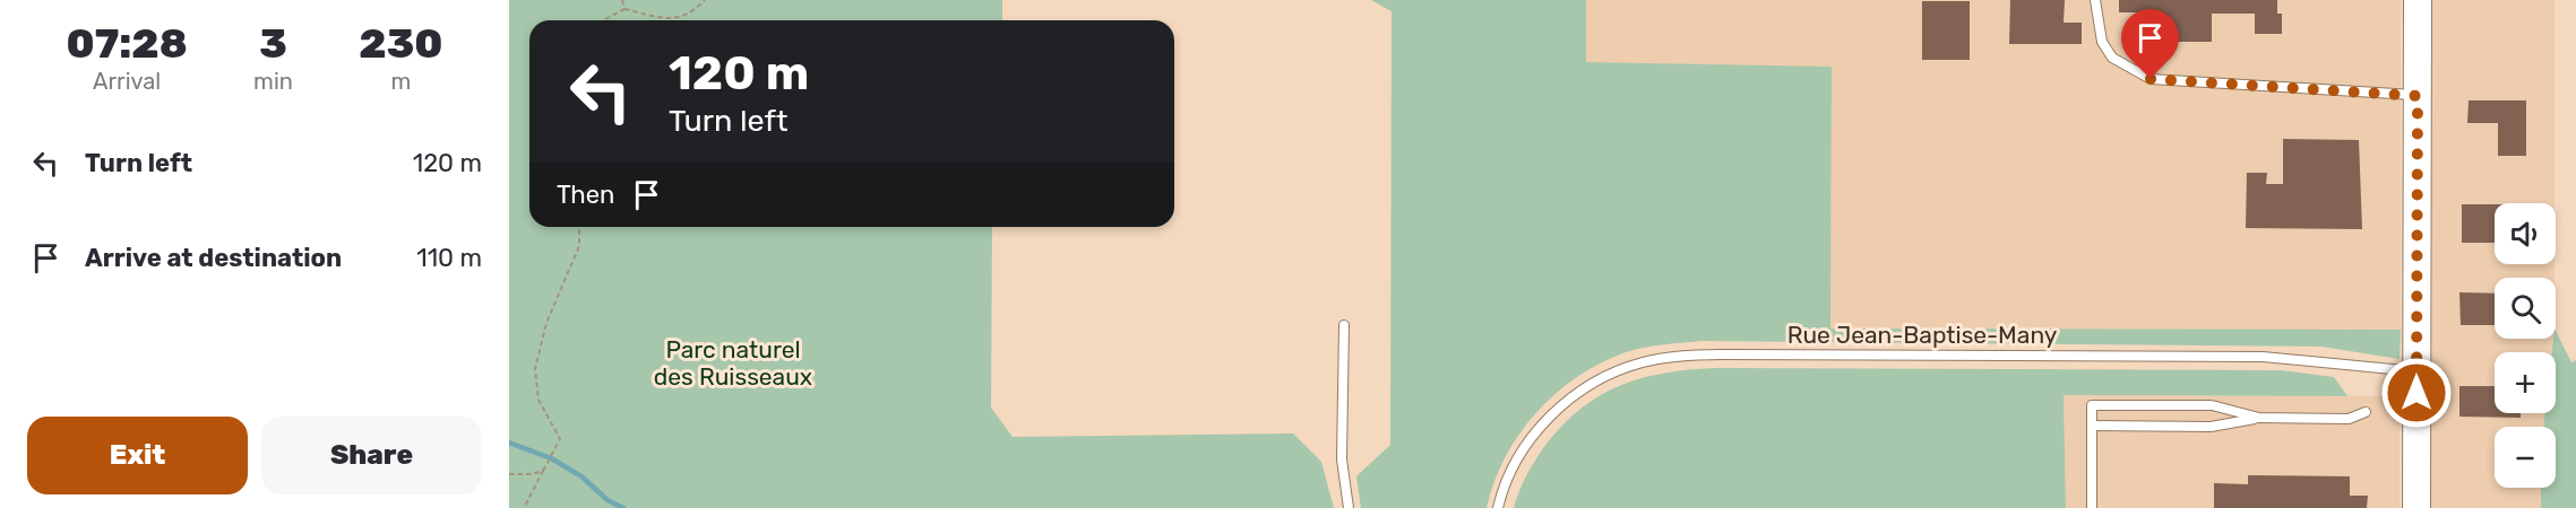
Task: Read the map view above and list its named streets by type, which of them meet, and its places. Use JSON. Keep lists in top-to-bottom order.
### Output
{
  "streets": {
    "lane": ["Rue Jean-Baptise-Many"]
  },
  "parks": ["Parc naturel des Ruisseaux"],
  "page": {
    "eta": [
      "07:28",
      "Arrival",
      "3",
      "min",
      "230",
      "m"
    ],
    "turn": ["120 m", "Turn left"],
    "list": [
      {
        "name": "Turn left",
        "value": "120 m"
      },
      {
        "name": "Arrive at destination",
        "value": "110 m"
      }
    ],
    "then": "Then",
    "map_buttons": ["+", "−"],
    "buttons": ["Exit", "Share"]
  }
}
